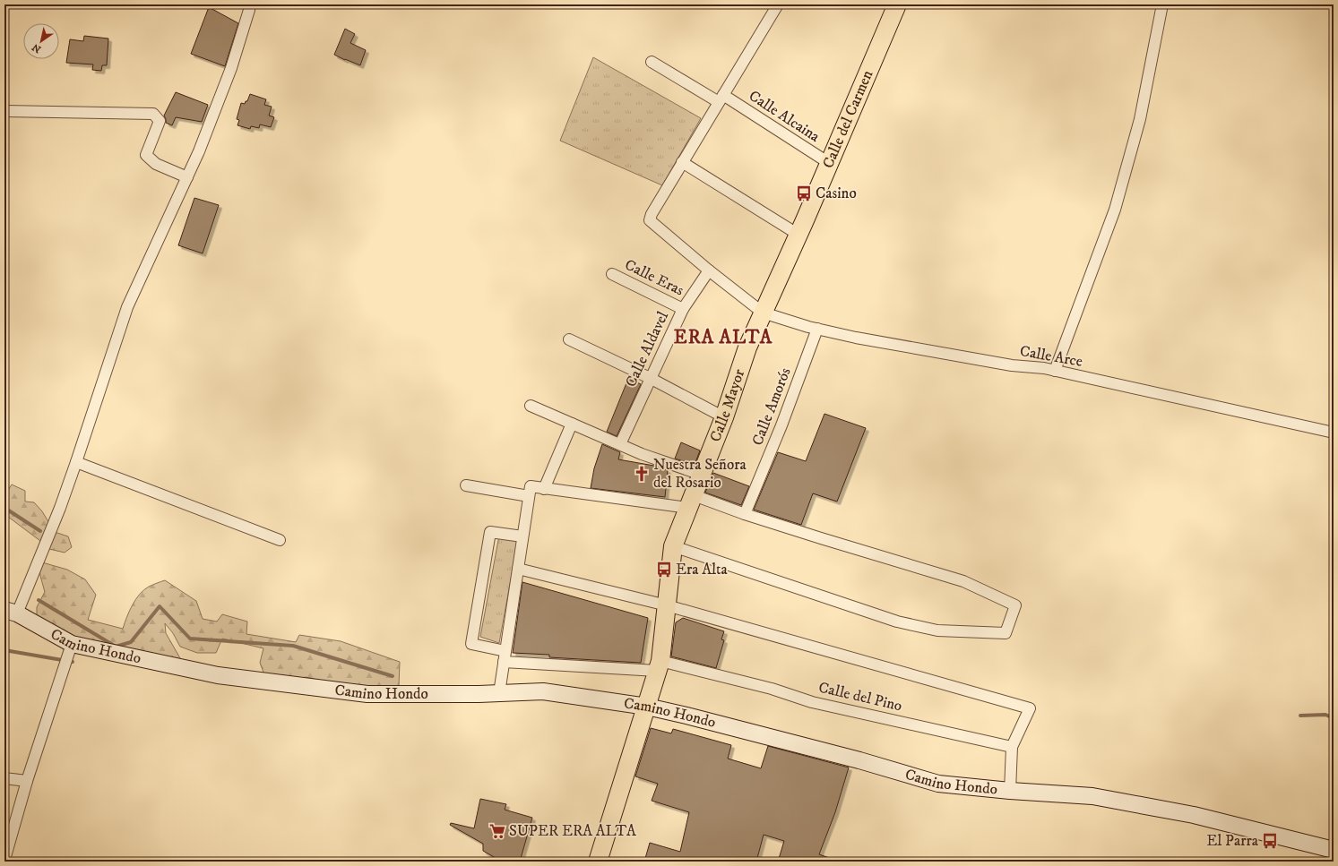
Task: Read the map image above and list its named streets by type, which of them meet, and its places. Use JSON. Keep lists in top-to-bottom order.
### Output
{
  "streets": {
    "main road": ["Calle del Carmen", "Calle Mayor", "Camino Hondo"],
    "street": [
      "Calle Alcaina",
      "Calle Eras",
      "Calle Aldavel",
      "Calle Arce",
      "Calle Amorós",
      "Calle del Pino"
    ]
  },
  "crossings": [
    ["Calle Alcaina", "Calle del Carmen"],
    ["Calle del Carmen", "Calle Arce"],
    ["Calle del Carmen", "Calle Mayor"],
    ["Calle Eras", "Calle Aldavel"],
    ["Calle Arce", "Calle Mayor"],
    ["Calle Arce", "Calle Amorós"],
    ["Calle Mayor", "Camino Hondo"],
    ["Calle Mayor", "Calle del Pino"]
  ],
  "districts": ["ERA ALTA"],
  "places": {
    "bus stop": ["Casino", "Era Alta", "El Parra"],
    "church": ["Nuestra Señora del Rosario"],
    "supermarket": ["SUPER ERA ALTA"]
  },
  "north": "bottom left"
}
